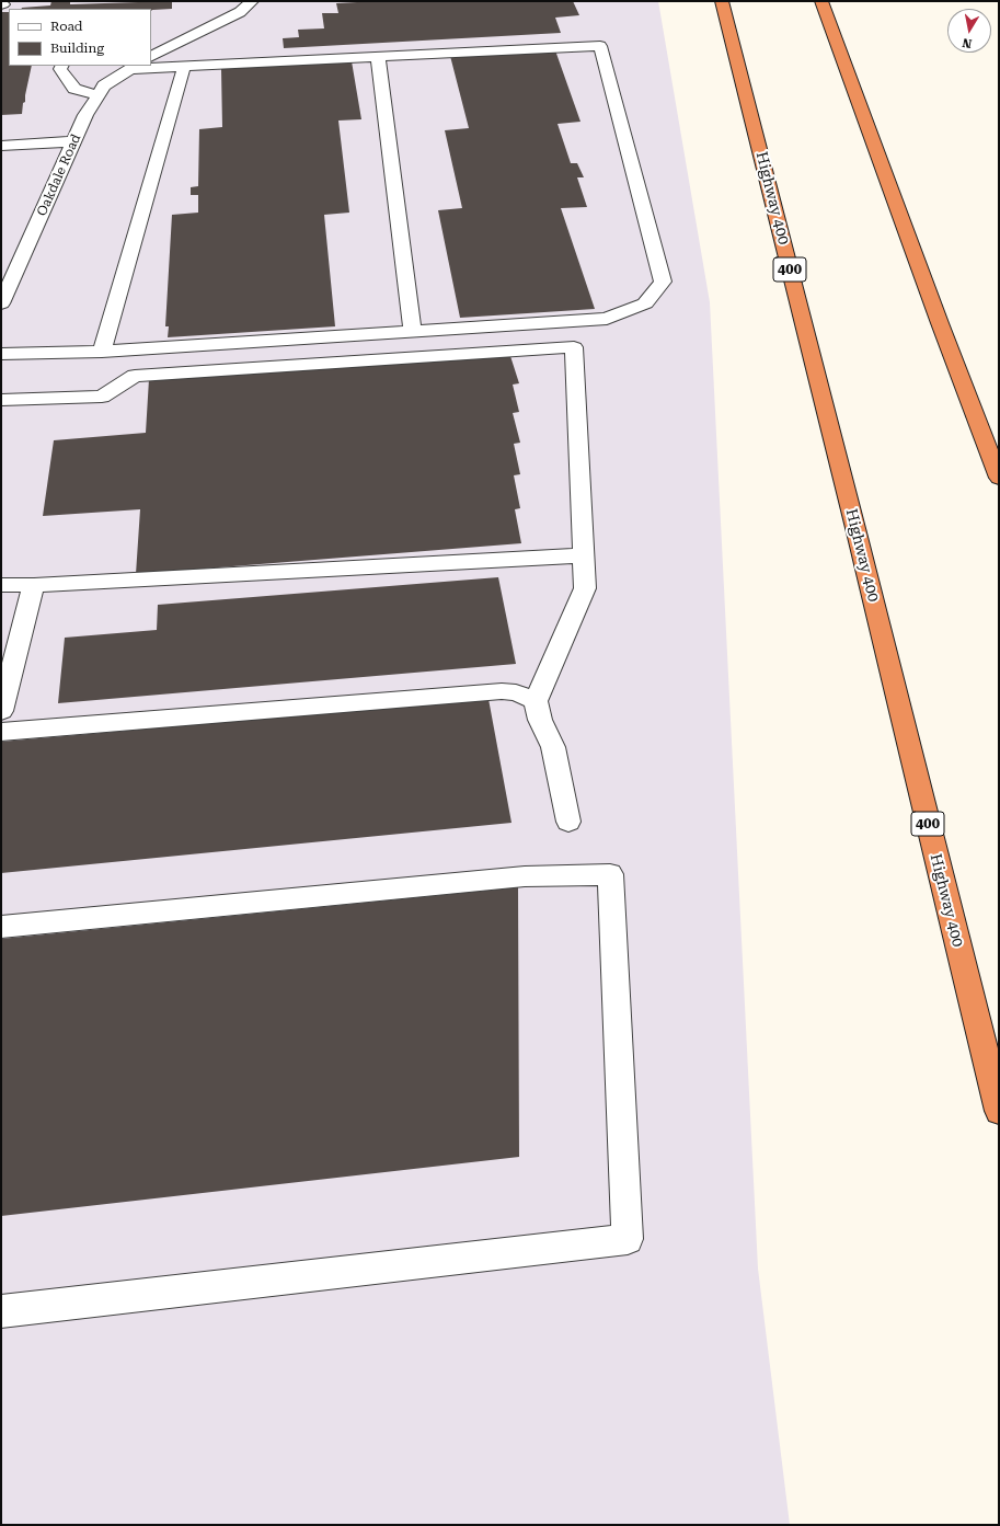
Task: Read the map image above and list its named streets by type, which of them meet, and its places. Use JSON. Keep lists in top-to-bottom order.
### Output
{
  "streets": {
    "highway": ["Highway 400", "400"],
    "street": ["Oakdale Road"]
  },
  "legend": ["Road", "Building"],
  "north": "bottom"
}
